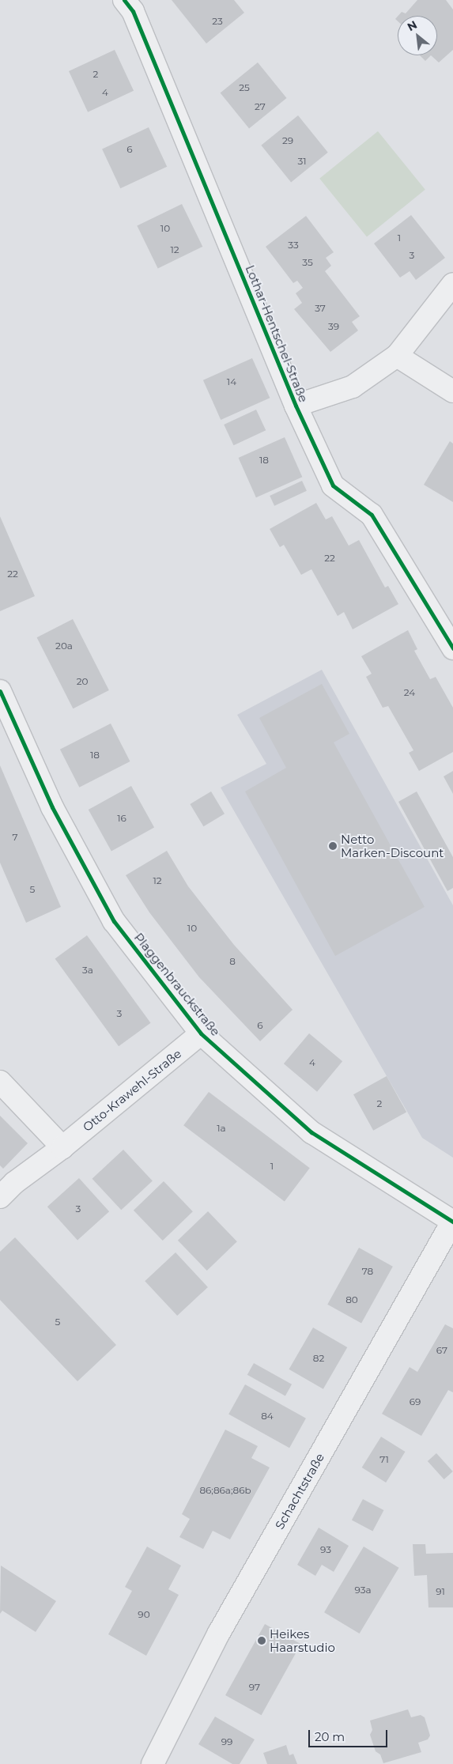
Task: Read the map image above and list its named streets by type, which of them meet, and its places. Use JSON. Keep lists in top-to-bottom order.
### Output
{
  "streets": {
    "street": [
      "Lothar-Hentschel-Straße",
      "Plaggenbrauckstraße",
      "Otto-Krawehl-Straße",
      "Schachtstraße"
    ]
  },
  "crossings": [
    ["Plaggenbrauckstraße", "Otto-Krawehl-Straße"],
    ["Plaggenbrauckstraße", "Schachtstraße"]
  ],
  "places": ["Netto Marken-Discount", "Heikes Haarstudio"],
  "house_numbers": [
    "23",
    "2",
    "25",
    "4",
    "27",
    "29",
    "6",
    "31",
    "10",
    "1",
    "33",
    "12",
    "3",
    "35",
    "37",
    "39",
    "14",
    "18",
    "22",
    "22",
    "20a",
    "20",
    "24",
    "18",
    "16",
    "7",
    "12",
    "5",
    "10",
    "8",
    "3a",
    "3",
    "6",
    "4",
    "2",
    "1a",
    "1",
    "3",
    "78",
    "80",
    "5",
    "67",
    "82",
    "69",
    "84",
    "71",
    "86;86a;86b",
    "93",
    "93a",
    "91",
    "90",
    "97",
    "99"
  ],
  "scale_bar": "20 m",
  "north": "top left"
}
